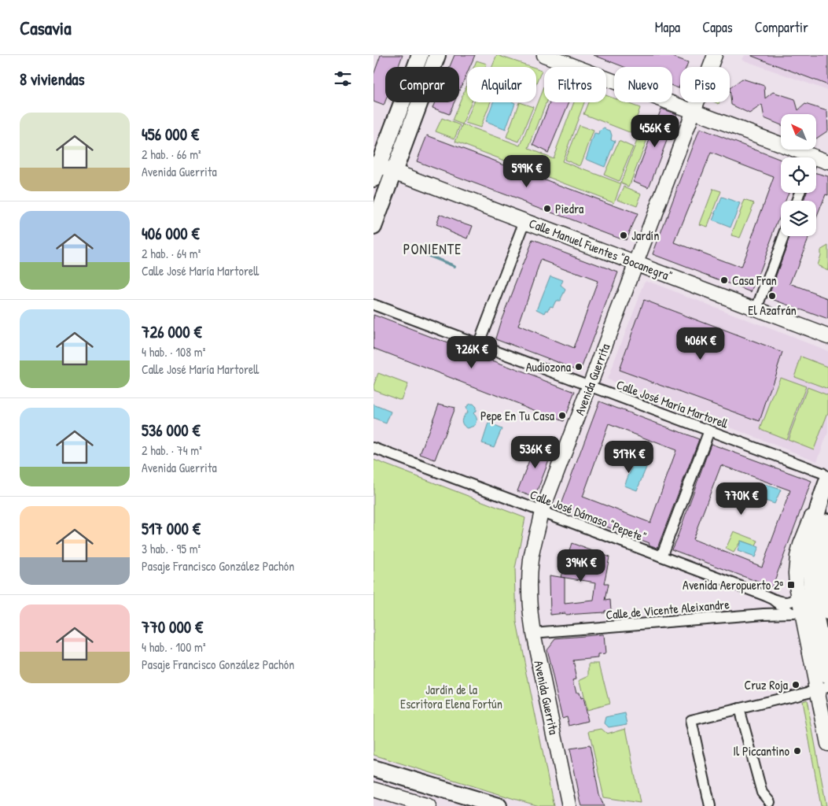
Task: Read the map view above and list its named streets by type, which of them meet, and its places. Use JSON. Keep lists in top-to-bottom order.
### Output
{
  "streets": {
    "street": [
      "Calle Manuel Fuentes \"Bocanegra\"",
      "Avenida Guerrita",
      "Calle José María Martorell",
      "Calle José Dámaso \"Pepete\"",
      "Calle de Vicente Aleixandre"
    ]
  },
  "crossings": [
    ["Calle Manuel Fuentes \"Bocanegra\"", "Avenida Guerrita"],
    ["Avenida Guerrita", "Calle José María Martorell"],
    ["Avenida Guerrita", "Calle José Dámaso \"Pepete\""],
    ["Avenida Guerrita", "Calle de Vicente Aleixandre"],
    ["Calle José Dámaso \"Pepete\"", "Calle de Vicente Aleixandre"]
  ],
  "districts": ["PONIENTE"],
  "parks": ["Jardín de la Escritora Elena Fortún"],
  "places": {
    "other": [
      "Piedra",
      "Jardín",
      "Casa Fran",
      "El Azafrán",
      "Audiozona",
      "Pepe En Tu Casa",
      "Cruz Roja",
      "Il Piccantino"
    ],
    "transit": ["Avenida Aeropuerto 2ª"]
  },
  "north": "top left",
  "page": {
    "header": "Casavia",
    "nav": ["Mapa", "Capas", "Compartir"],
    "heading": "8 viviendas",
    "chip": [
      "Comprar",
      "Alquilar",
      "Filtros",
      "Nuevo",
      "Piso"
    ],
    "list": [
      {
        "name": "456 000 €",
        "note": "2 hab. · 66 m² · Avenida Guerrita"
      },
      {
        "name": "406 000 €",
        "note": "2 hab. · 64 m² · Calle José María Martorell"
      },
      {
        "name": "726 000 €",
        "note": "4 hab. · 108 m² · Calle José María Martorell"
      },
      {
        "name": "536 000 €",
        "note": "2 hab. · 74 m² · Avenida Guerrita"
      },
      {
        "name": "517 000 €",
        "note": "3 hab. · 95 m² · Pasaje Francisco González Pachón"
      },
      {
        "name": "770 000 €",
        "note": "4 hab. · 100 m² · Pasaje Francisco González Pachón"
      }
    ],
    "price": [
      "456K €",
      "599K €",
      "406K €",
      "726K €",
      "536K €",
      "517K €",
      "770K €",
      "394K €"
    ]
  }
}
